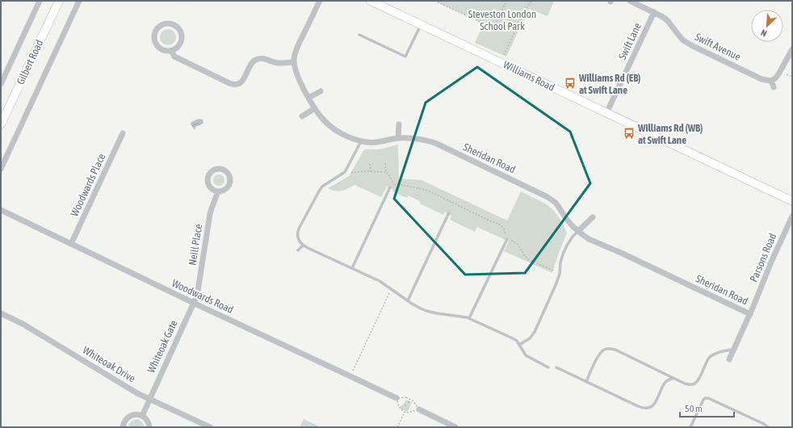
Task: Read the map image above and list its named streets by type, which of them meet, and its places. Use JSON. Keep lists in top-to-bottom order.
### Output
{
  "streets": {
    "street": [
      "Swift Lane",
      "Swift Avenue",
      "Gilbert Road",
      "Williams Road",
      "Sheridan Road",
      "Woodwards Place",
      "Neill Place",
      "Parsons Road",
      "Woodwards Road",
      "Whiteoak Gate",
      "Whiteoak Drive"
    ]
  },
  "crossings": [
    ["Swift Lane", "Swift Avenue"],
    ["Swift Lane", "Williams Road"],
    ["Sheridan Road", "Parsons Road"],
    ["Woodwards Place", "Woodwards Road"],
    ["Neill Place", "Woodwards Road"],
    ["Neill Place", "Whiteoak Gate"],
    ["Woodwards Road", "Whiteoak Gate"],
    ["Whiteoak Gate", "Whiteoak Drive"]
  ],
  "parks": ["Steveston London School Park"],
  "places": {
    "bus stop": ["Williams Rd (EB) at Swift Lane", "Williams Rd (WB) at Swift Lane"]
  },
  "scale_bar": "50 m",
  "north": "bottom left"
}
